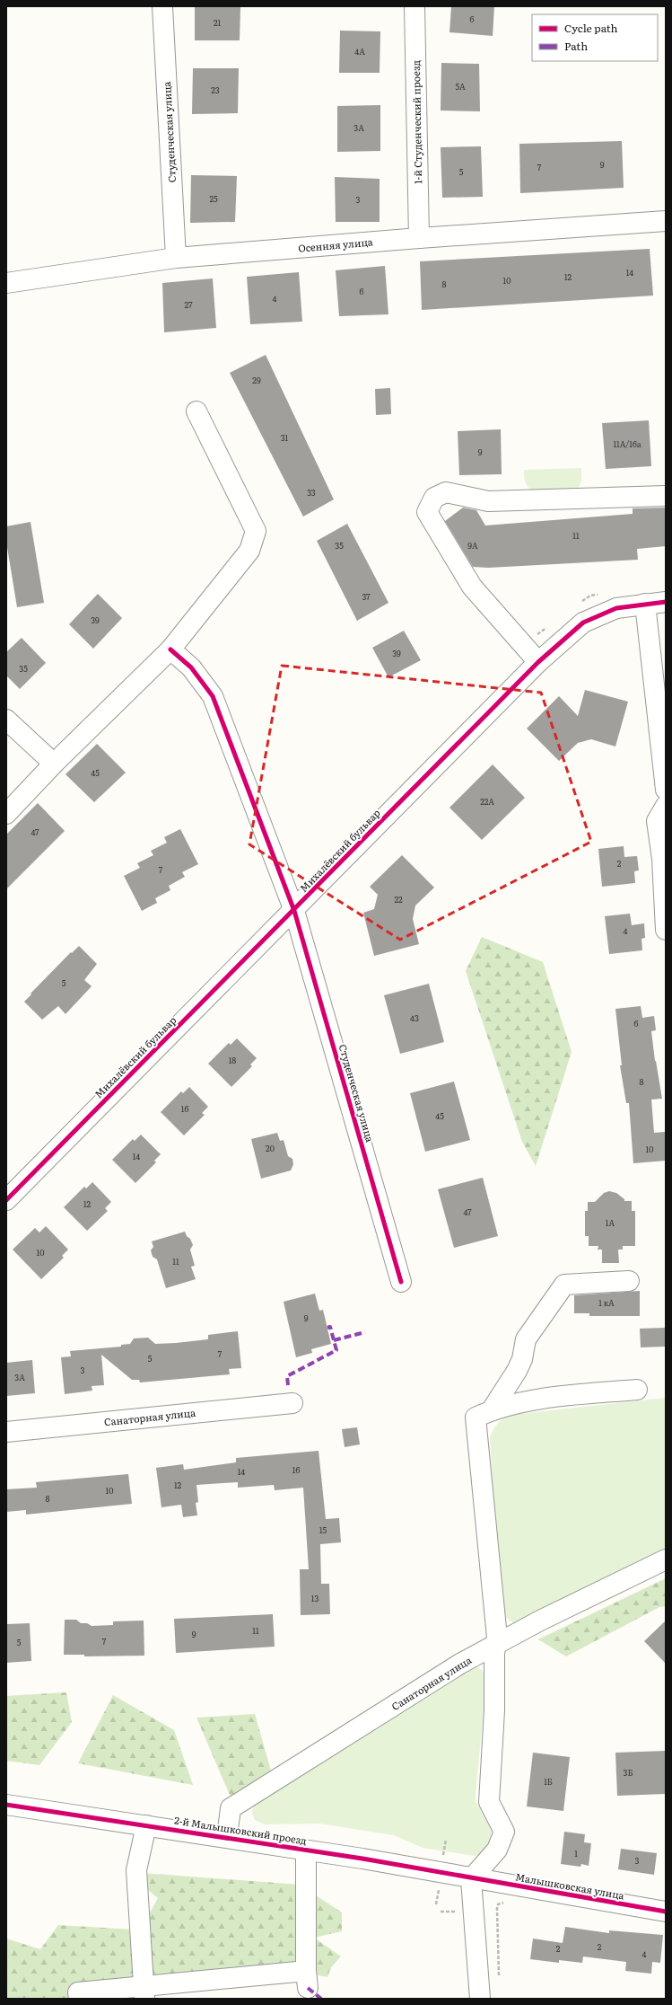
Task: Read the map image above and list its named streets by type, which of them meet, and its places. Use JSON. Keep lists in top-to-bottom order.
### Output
{
  "streets": {
    "street": [
      "1-й Студенческий проезд",
      "Студенческая улица",
      "Осенняя улица",
      "Михалёвский бульвар",
      "Санаторная улица",
      "2-й Малышковский проезд",
      "Малышковская улица"
    ]
  },
  "crossings": [
    ["1-й Студенческий проезд", "Осенняя улица"],
    ["Студенческая улица", "Осенняя улица"],
    ["Студенческая улица", "Михалёвский бульвар"],
    ["Санаторная улица", "2-й Малышковский проезд"],
    ["2-й Малышковский проезд", "Малышковская улица"]
  ],
  "house_numbers": [
    "6",
    "21",
    "4А",
    "5А",
    "23",
    "3А",
    "9",
    "7",
    "5",
    "25",
    "3",
    "14",
    "12",
    "10",
    "8",
    "6",
    "4",
    "27",
    "29",
    "31",
    "11А/16а",
    "9",
    "33",
    "11",
    "35",
    "9А",
    "37",
    "39",
    "39",
    "35",
    "45",
    "22А",
    "47",
    "2",
    "7",
    "22",
    "4",
    "5",
    "43",
    "6",
    "18",
    "8",
    "16",
    "45",
    "20",
    "10",
    "14",
    "12",
    "47",
    "1А",
    "10",
    "11",
    "1 кА",
    "9",
    "7",
    "5",
    "3",
    "3А",
    "16",
    "14",
    "12",
    "10",
    "8",
    "15",
    "13",
    "11",
    "9",
    "7",
    "5",
    "3Б",
    "1Б",
    "1",
    "3",
    "2",
    "2",
    "4"
  ],
  "legend": ["Cycle path", "Path"]
}
